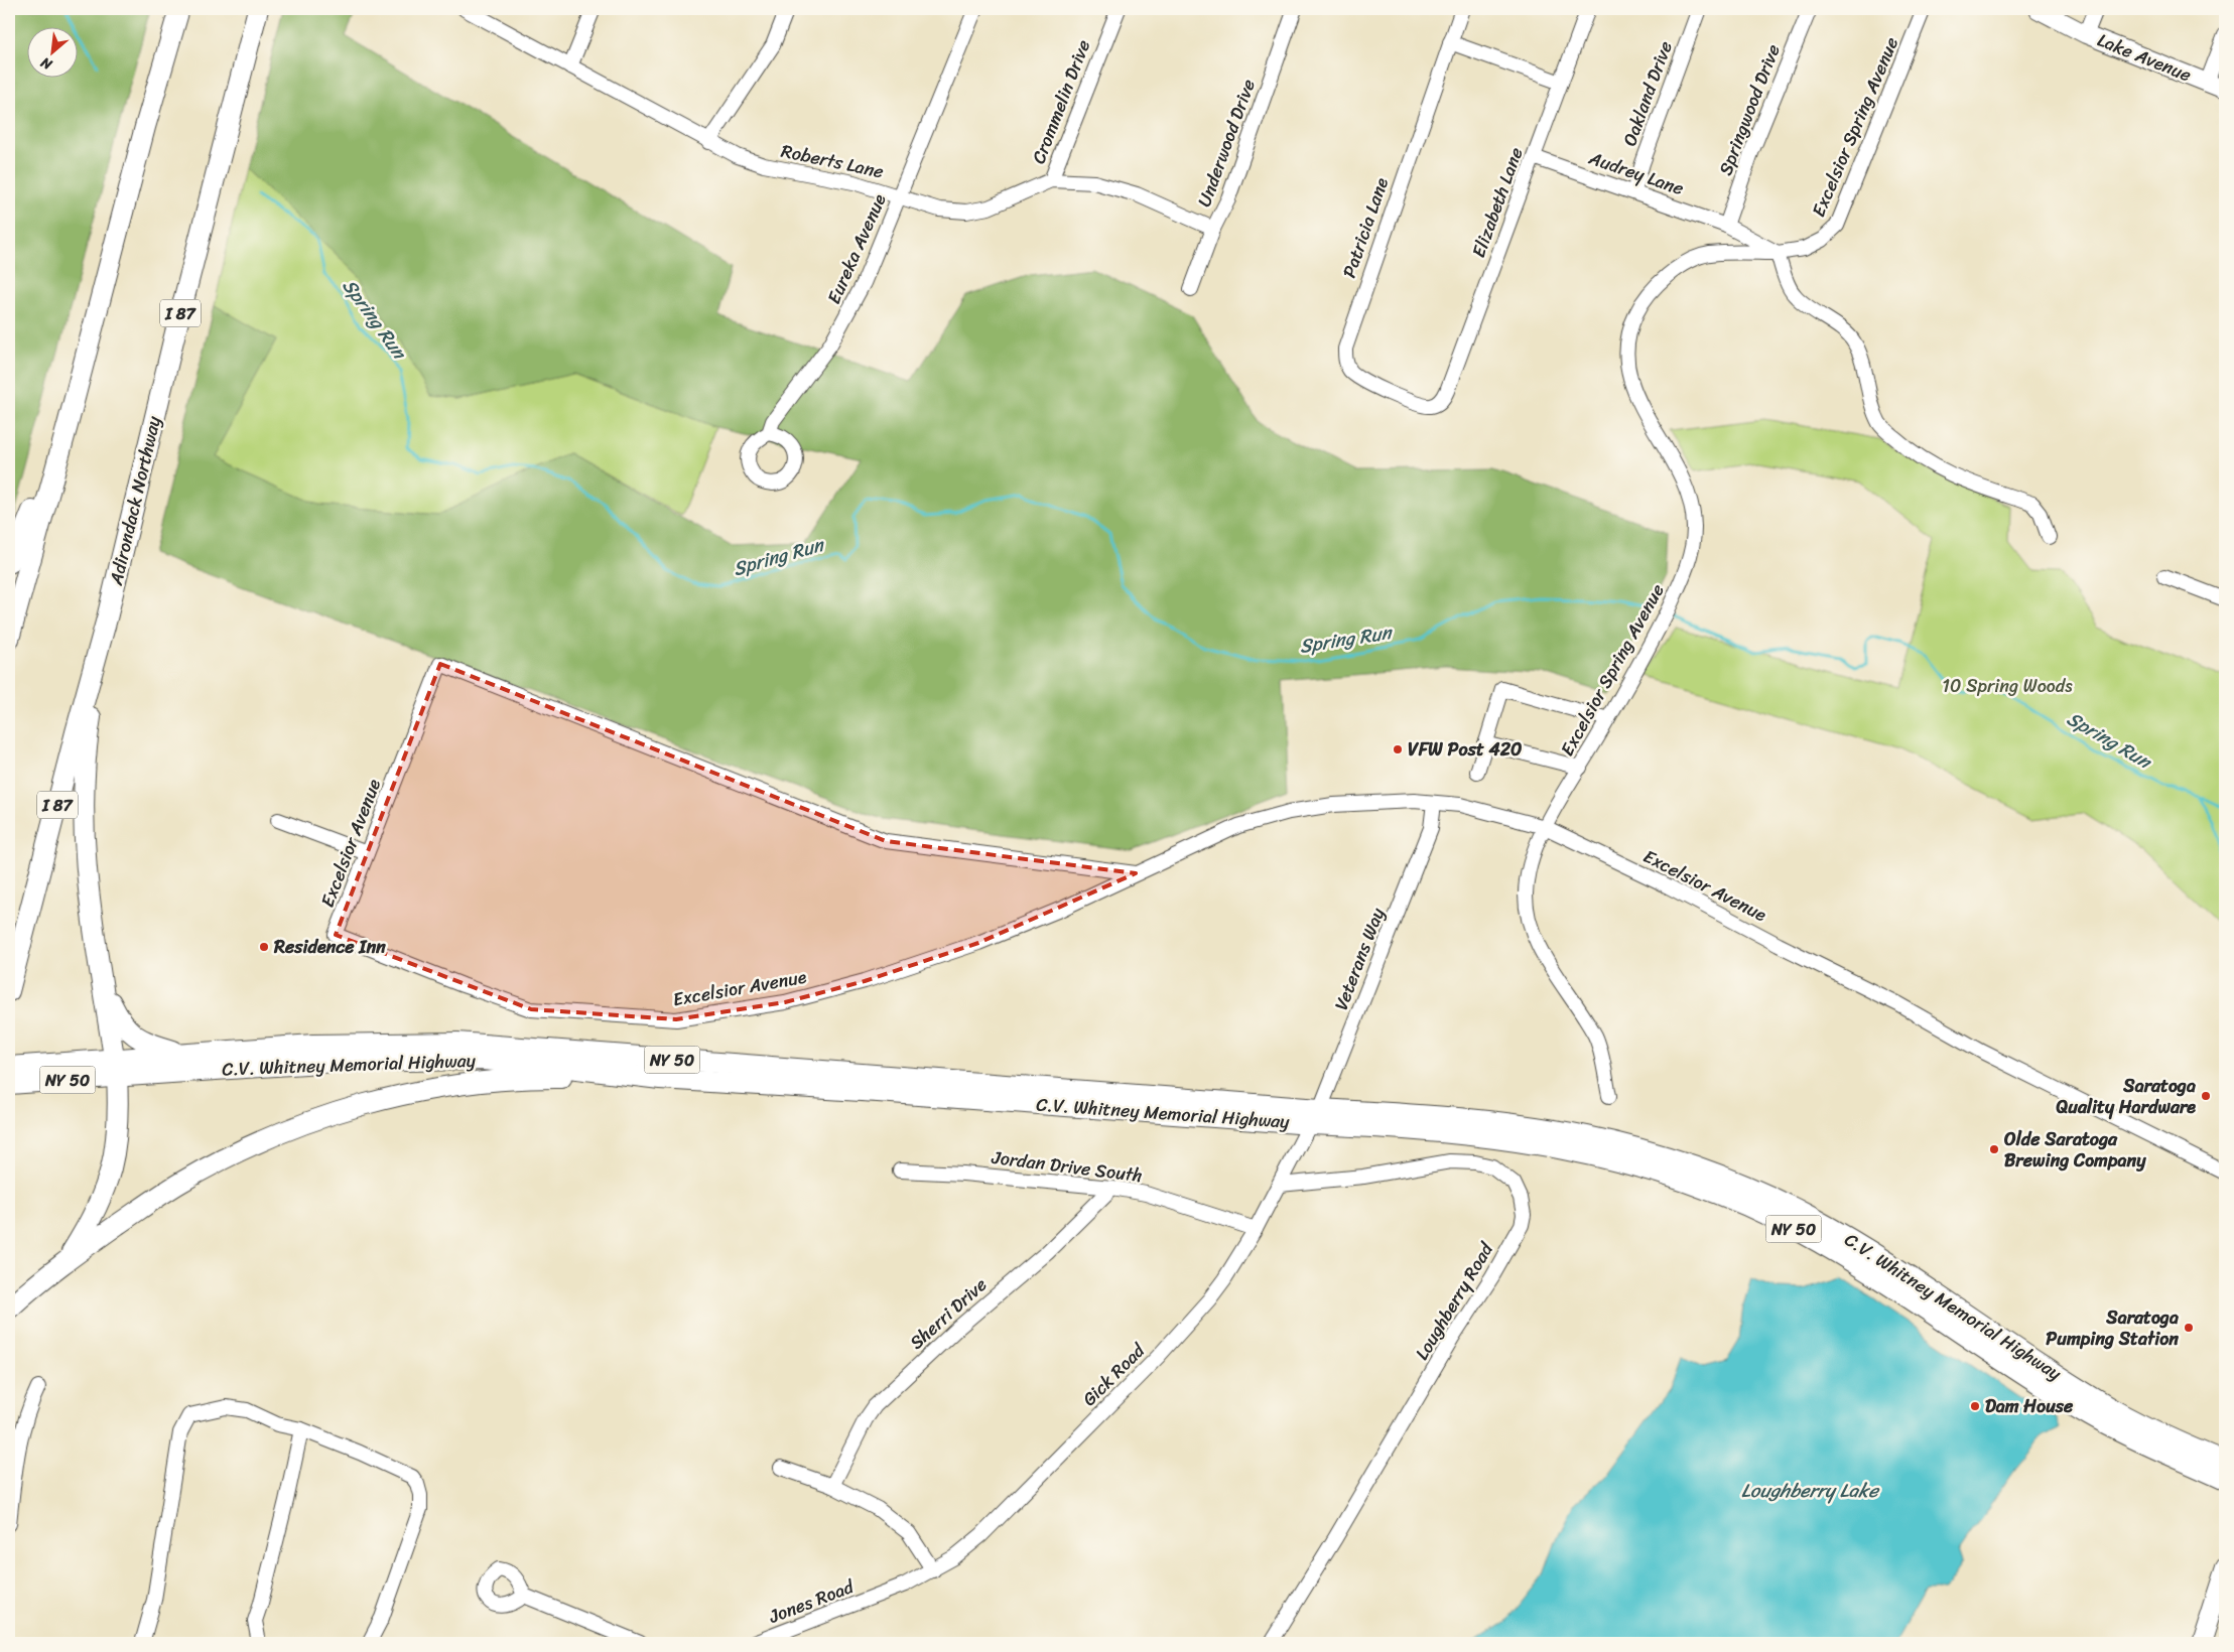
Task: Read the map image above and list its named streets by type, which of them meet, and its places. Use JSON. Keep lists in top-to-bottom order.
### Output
{
  "streets": {
    "highway": [
      "I 87",
      "Adirondack Northway",
      "NY 50",
      "C.V. Whitney Memorial Highway"
    ],
    "main road": ["Lake Avenue"],
    "street": [
      "Oakland Drive",
      "Crommelin Drive",
      "Springwood Drive",
      "Excelsior Spring Avenue",
      "Underwood Drive",
      "Roberts Lane",
      "Audrey Lane",
      "Elizabeth Lane",
      "Patricia Lane",
      "Eureka Avenue",
      "Excelsior Avenue",
      "Veterans Way",
      "Jordan Drive South",
      "Loughberry Road",
      "Sherri Drive",
      "Gick Road",
      "Jones Road"
    ]
  },
  "crossings": [
    ["Oakland Drive", "Audrey Lane"],
    ["Crommelin Drive", "Roberts Lane"],
    ["Springwood Drive", "Audrey Lane"],
    ["Excelsior Spring Avenue", "Excelsior Avenue"],
    ["Underwood Drive", "Roberts Lane"],
    ["Roberts Lane", "Eureka Avenue"],
    ["Audrey Lane", "Elizabeth Lane"],
    ["Elizabeth Lane", "Patricia Lane"],
    ["Excelsior Avenue", "Veterans Way"],
    ["Veterans Way", "C.V. Whitney Memorial Highway"],
    ["Veterans Way", "Gick Road"],
    ["C.V. Whitney Memorial Highway", "Gick Road"],
    ["Jordan Drive South", "Sherri Drive"],
    ["Jordan Drive South", "Gick Road"],
    ["Loughberry Road", "Gick Road"],
    ["Gick Road", "Jones Road"]
  ],
  "water": ["Spring Run", "Loughberry Lake"],
  "parks": ["10 Spring Woods"],
  "places": [
    "VFW Post 420",
    "Residence Inn",
    "Saratoga Quality Hardware",
    "Olde Saratoga Brewing Company",
    "Saratoga Pumping Station",
    "Dam House"
  ],
  "north": "bottom left"
}
